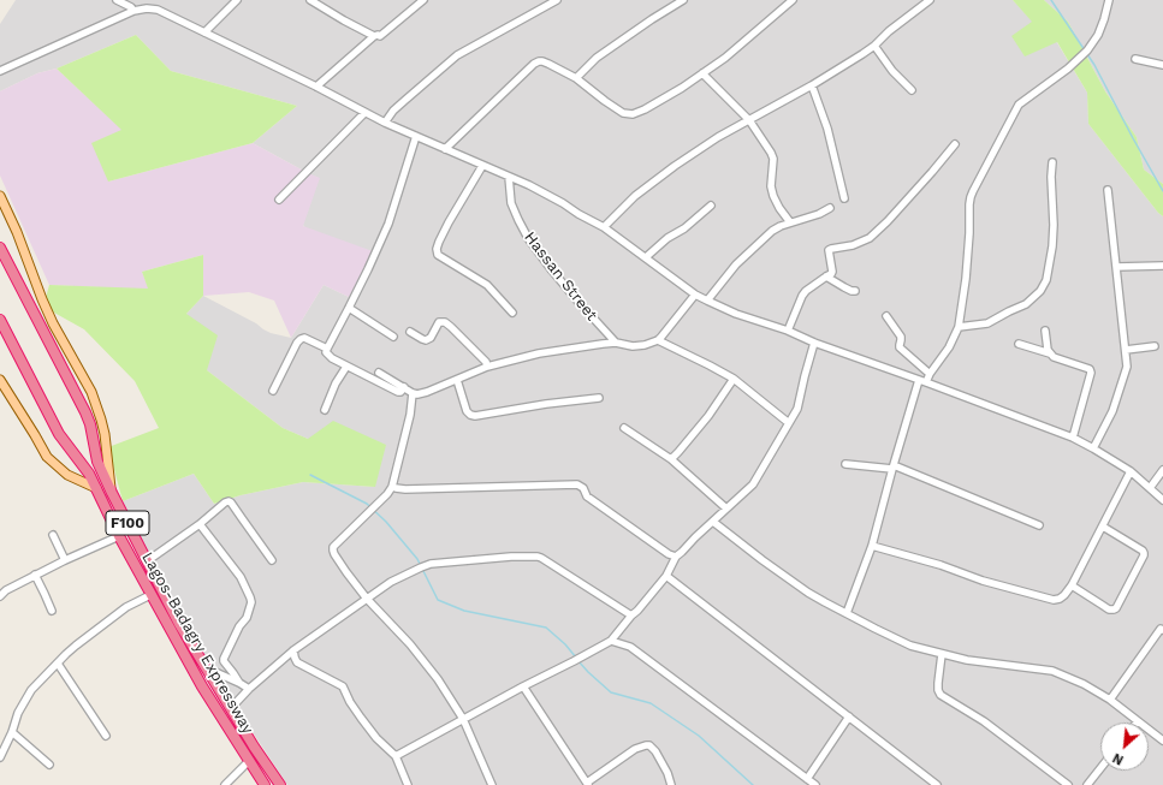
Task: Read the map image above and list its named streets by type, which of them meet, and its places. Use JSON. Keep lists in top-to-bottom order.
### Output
{
  "streets": {
    "highway": ["F100", "Lagos-Badagry Expressway"],
    "street": ["Hassan Street"]
  },
  "north": "bottom left"
}
